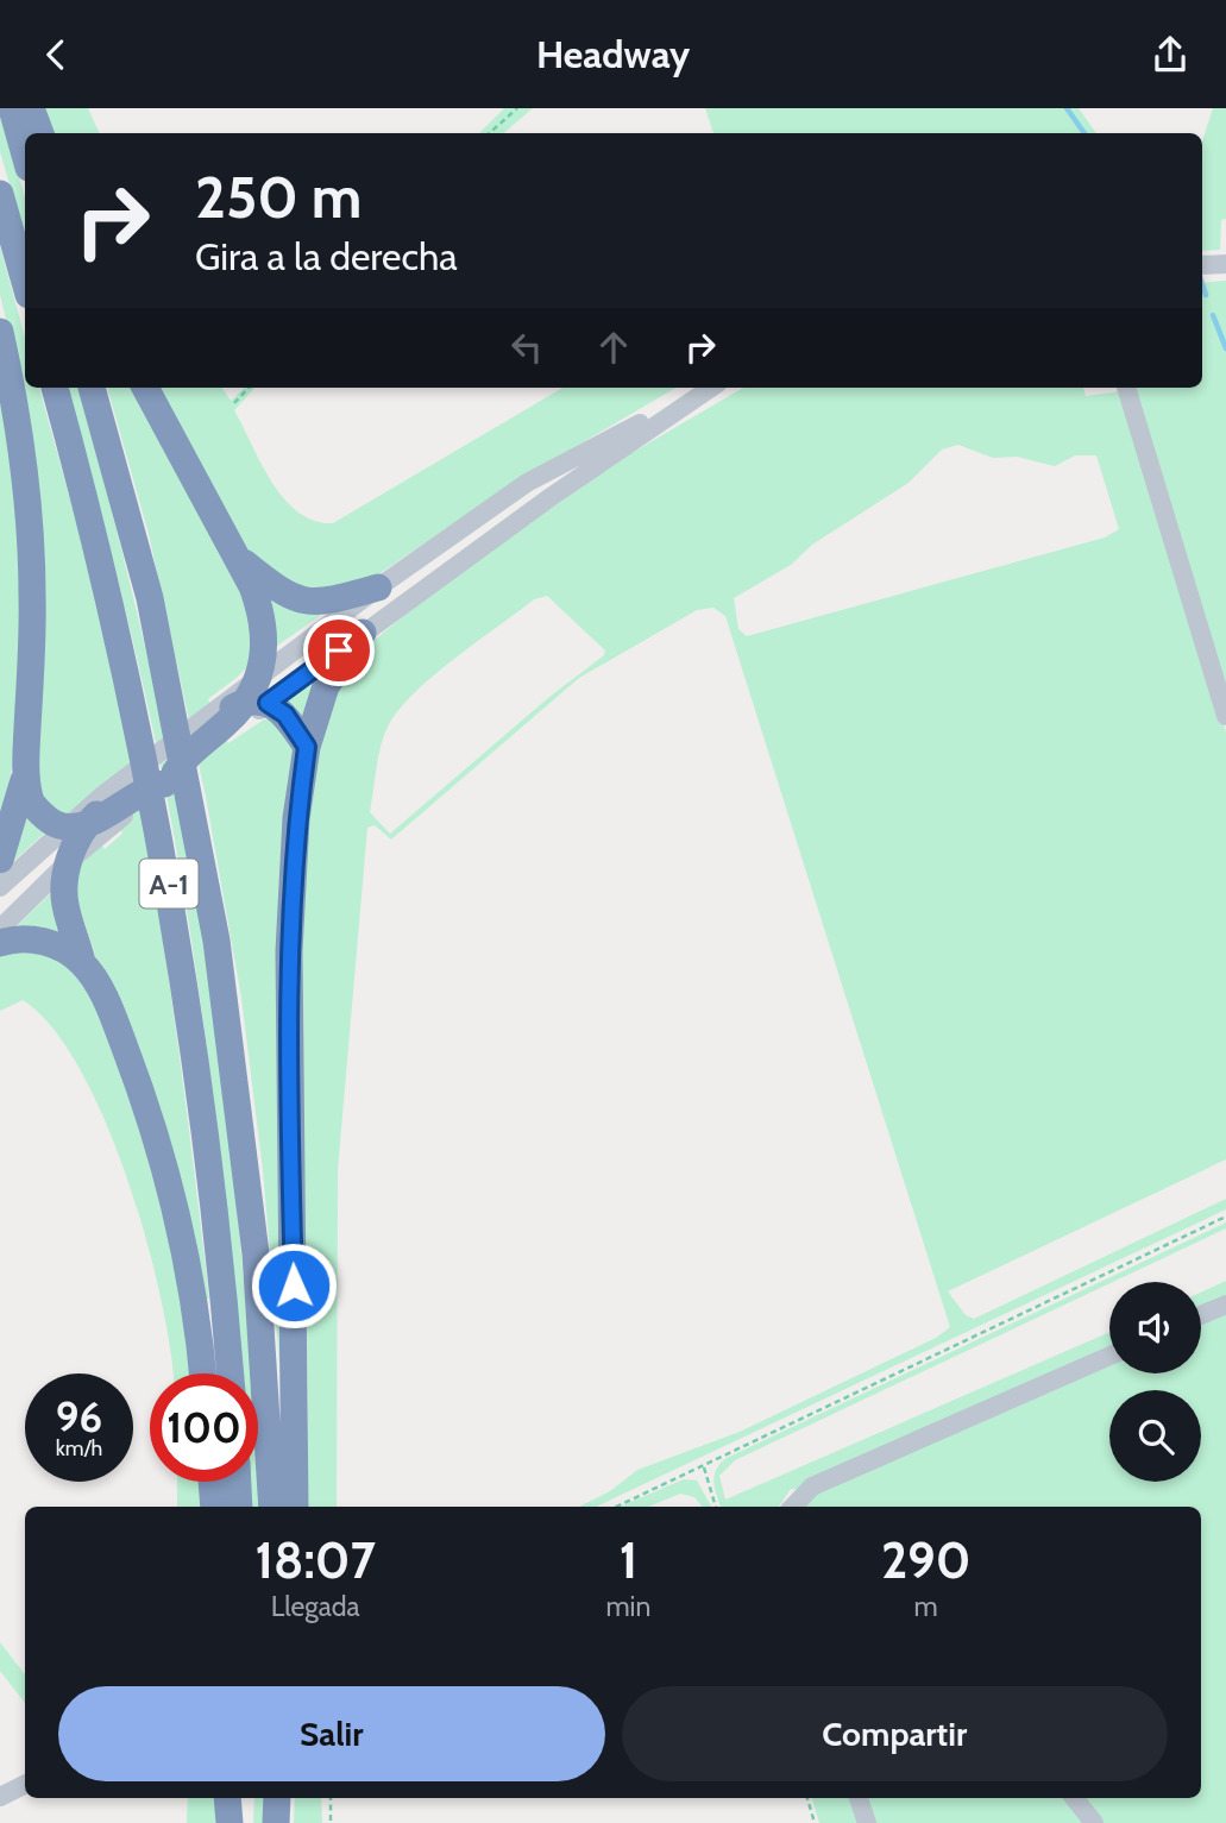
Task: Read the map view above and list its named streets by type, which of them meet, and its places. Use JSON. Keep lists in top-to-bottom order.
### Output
{
  "streets": {
    "highway": ["A-1"]
  },
  "page": {
    "header": "Headway",
    "turn": ["250 m", "Gira a la derecha"],
    "speed": "96 km/h",
    "limit": "100",
    "eta": [
      "18:07",
      "Llegada",
      "1",
      "min",
      "290",
      "m"
    ],
    "buttons": ["Salir", "Compartir"]
  }
}
